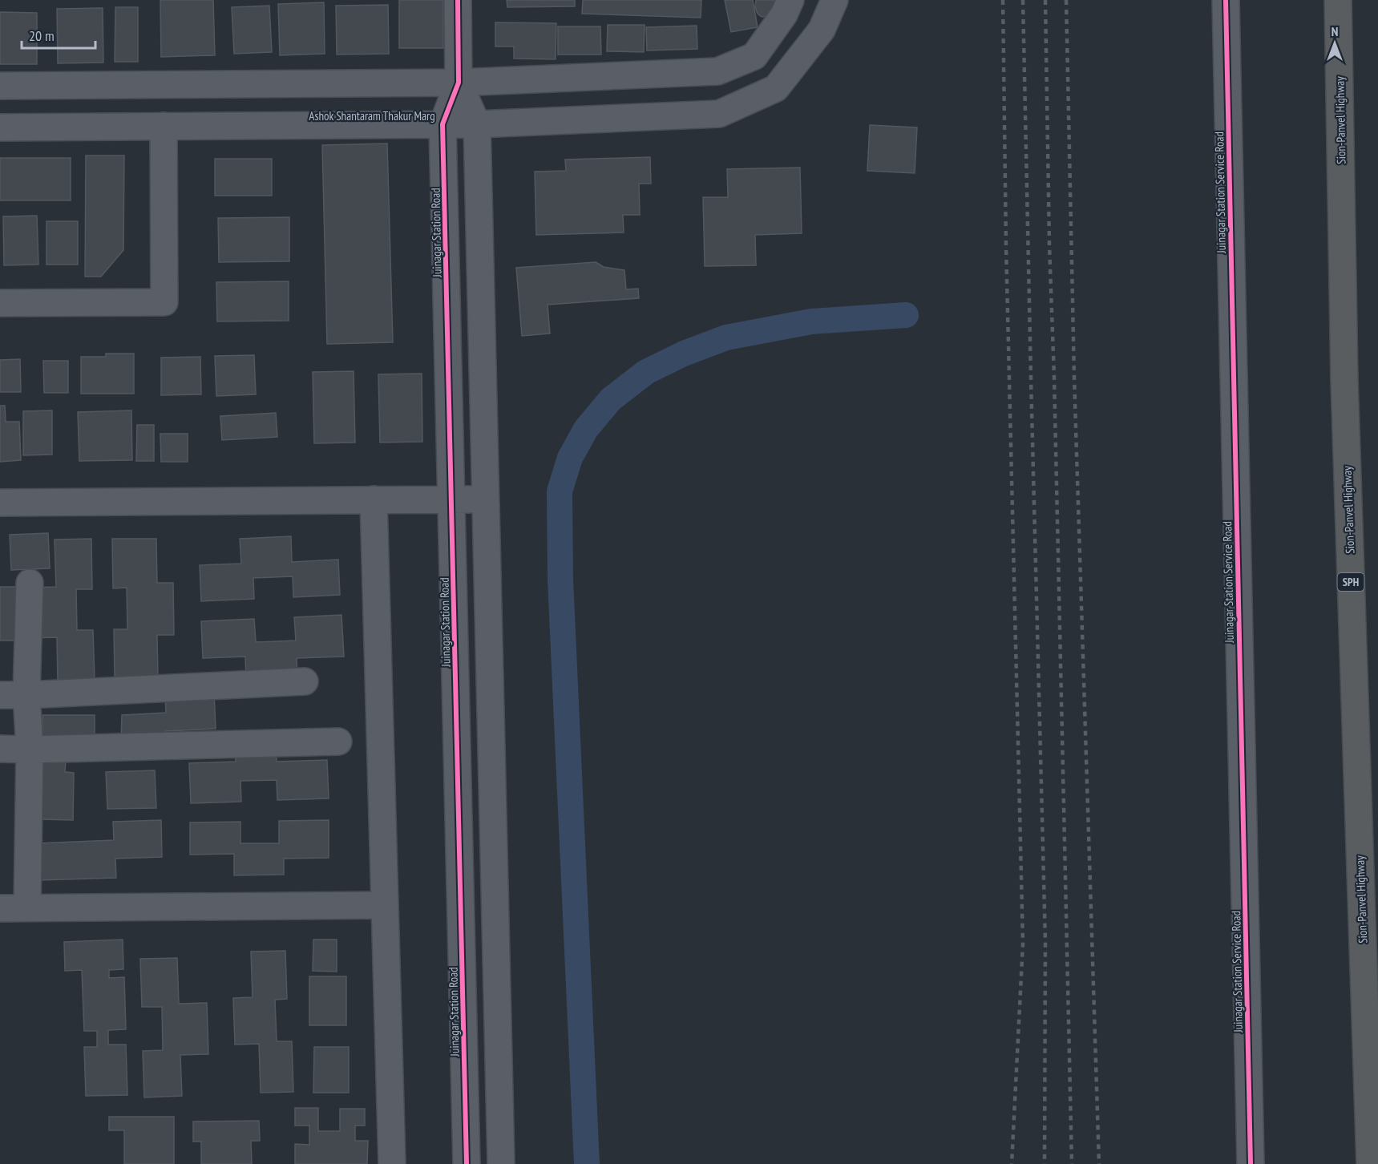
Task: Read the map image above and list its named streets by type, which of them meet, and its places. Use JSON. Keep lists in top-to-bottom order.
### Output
{
  "streets": {
    "highway": ["Sion-Panvel Highway", "SPH"],
    "street": ["Ashok Shantaram Thakur Marg", "Juinagar Station Service Road", "Juinagar Station Road"]
  },
  "crossings": [
    ["Ashok Shantaram Thakur Marg", "Juinagar Station Road"]
  ],
  "scale_bar": "20 m",
  "north": "top"
}
